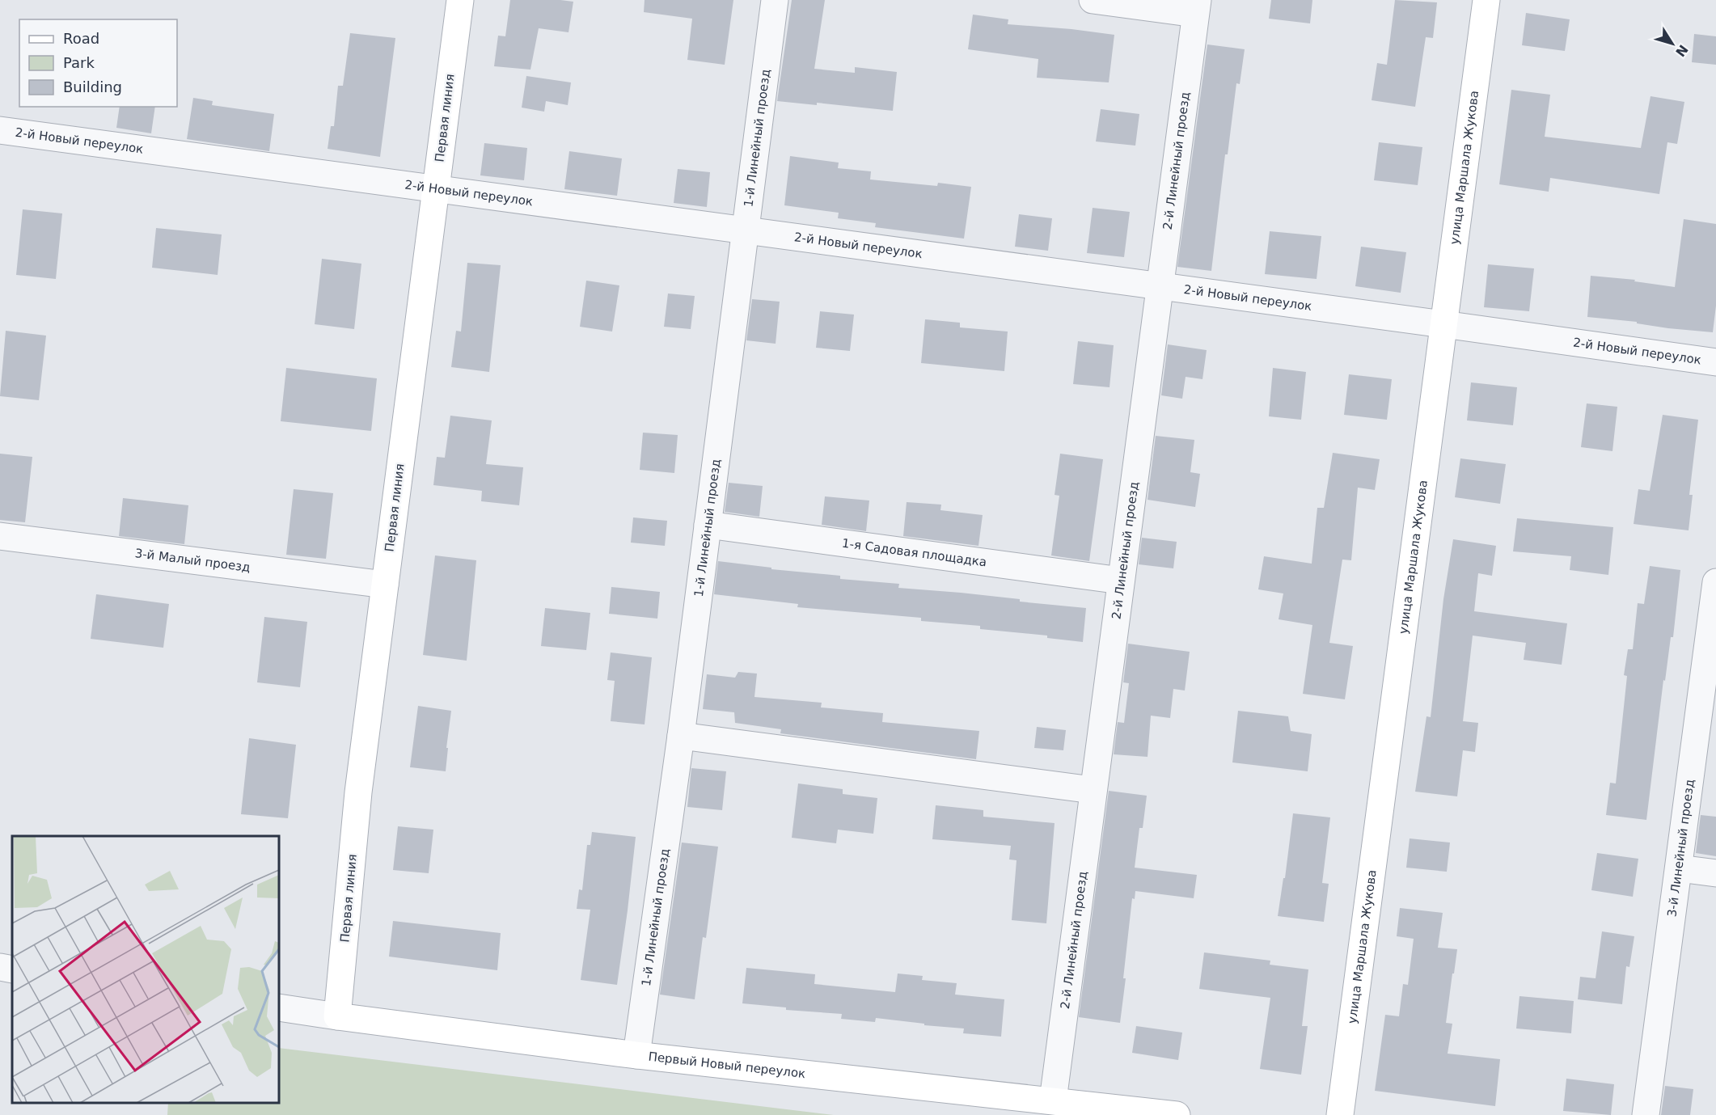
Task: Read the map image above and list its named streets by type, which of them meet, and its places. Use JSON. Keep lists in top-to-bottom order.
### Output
{
  "streets": {
    "main road": ["Первая линия", "улица Маршала Жукова", "Первый Новый переулок"],
    "street": [
      "1-й Линейный проезд",
      "2-й Новый переулок",
      "2-й Линейный проезд",
      "1-я Садовая площадка",
      "3-й Малый проезд",
      "3-й Линейный проезд"
    ]
  },
  "crossings": [
    ["Первая линия", "2-й Новый переулок"],
    ["Первая линия", "3-й Малый проезд"],
    ["Первая линия", "Первый Новый переулок"],
    ["1-й Линейный проезд", "2-й Новый переулок"],
    ["1-й Линейный проезд", "1-я Садовая площадка"],
    ["1-й Линейный проезд", "Первый Новый переулок"],
    ["2-й Новый переулок", "2-й Линейный проезд"],
    ["2-й Новый переулок", "улица Маршала Жукова"],
    ["2-й Линейный проезд", "1-я Садовая площадка"],
    ["2-й Линейный проезд", "Первый Новый переулок"]
  ],
  "legend": ["Road", "Park", "Building"],
  "north": "bottom right"
}
